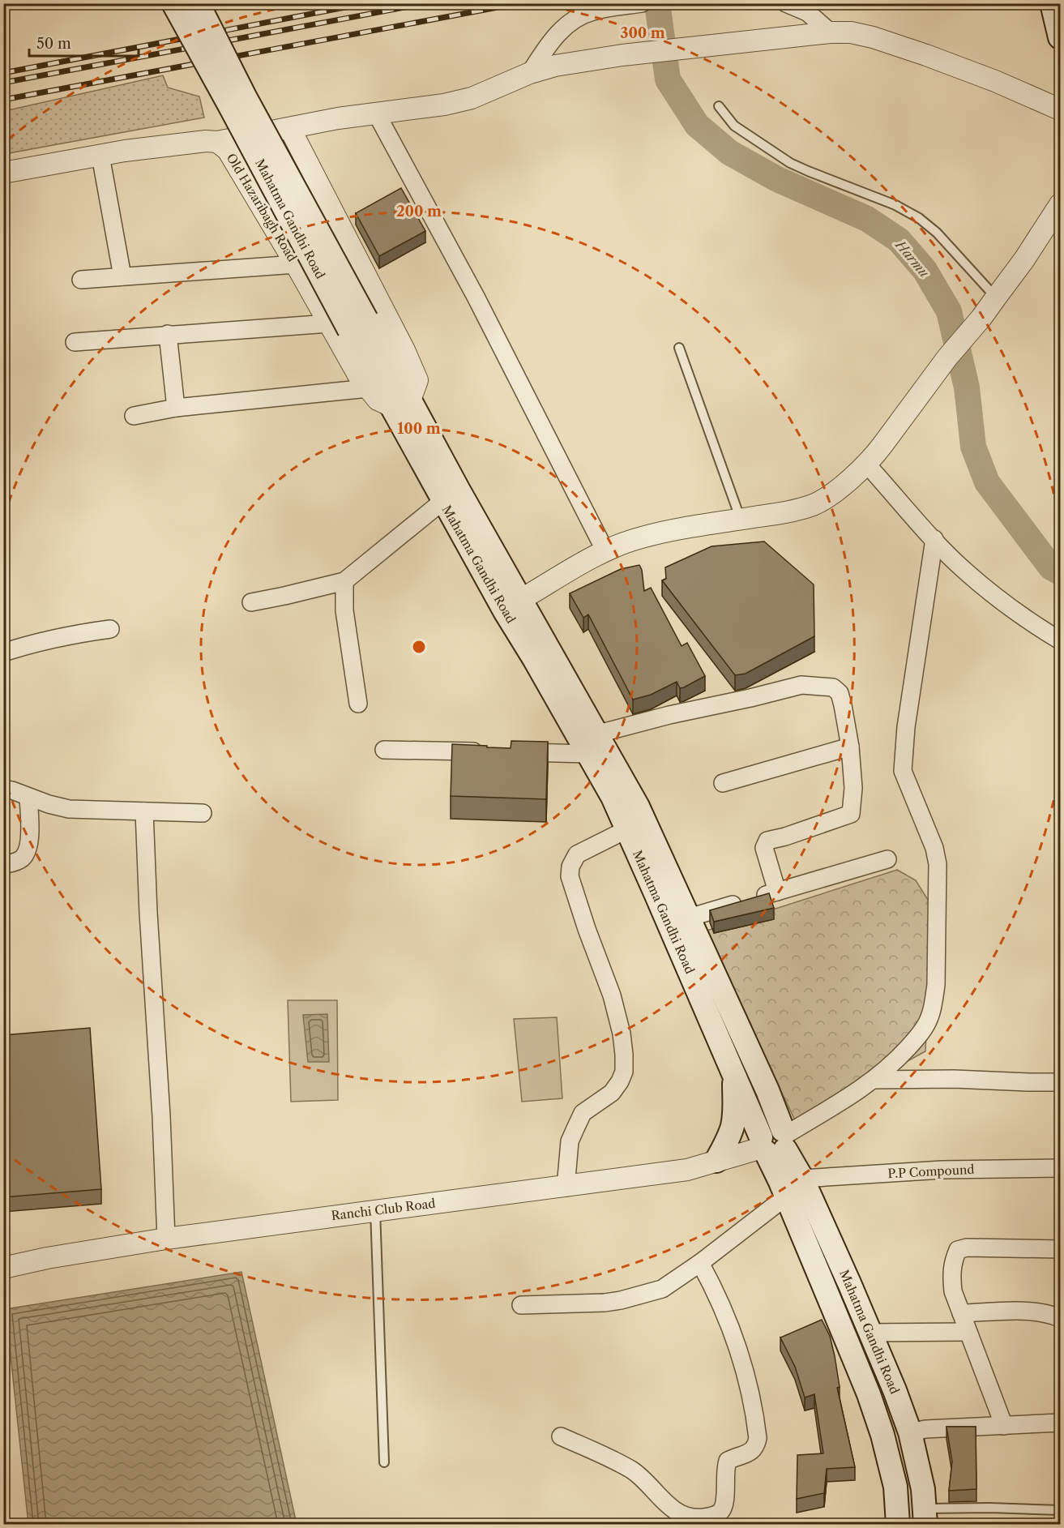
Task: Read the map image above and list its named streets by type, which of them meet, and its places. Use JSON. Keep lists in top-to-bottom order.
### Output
{
  "streets": {
    "main road": ["Mahatma Gandhi Road"],
    "street": ["Old Hazaribagh Road", "P.P Compound", "Ranchi Club Road"]
  },
  "crossings": [
    ["Old Hazaribagh Road", "Mahatma Gandhi Road"],
    ["Mahatma Gandhi Road", "P.P Compound"],
    ["Mahatma Gandhi Road", "Ranchi Club Road"]
  ],
  "water": ["Harmu"],
  "scale_bar": "50 m",
  "rings": ["300 m", "200 m", "100 m"]
}
